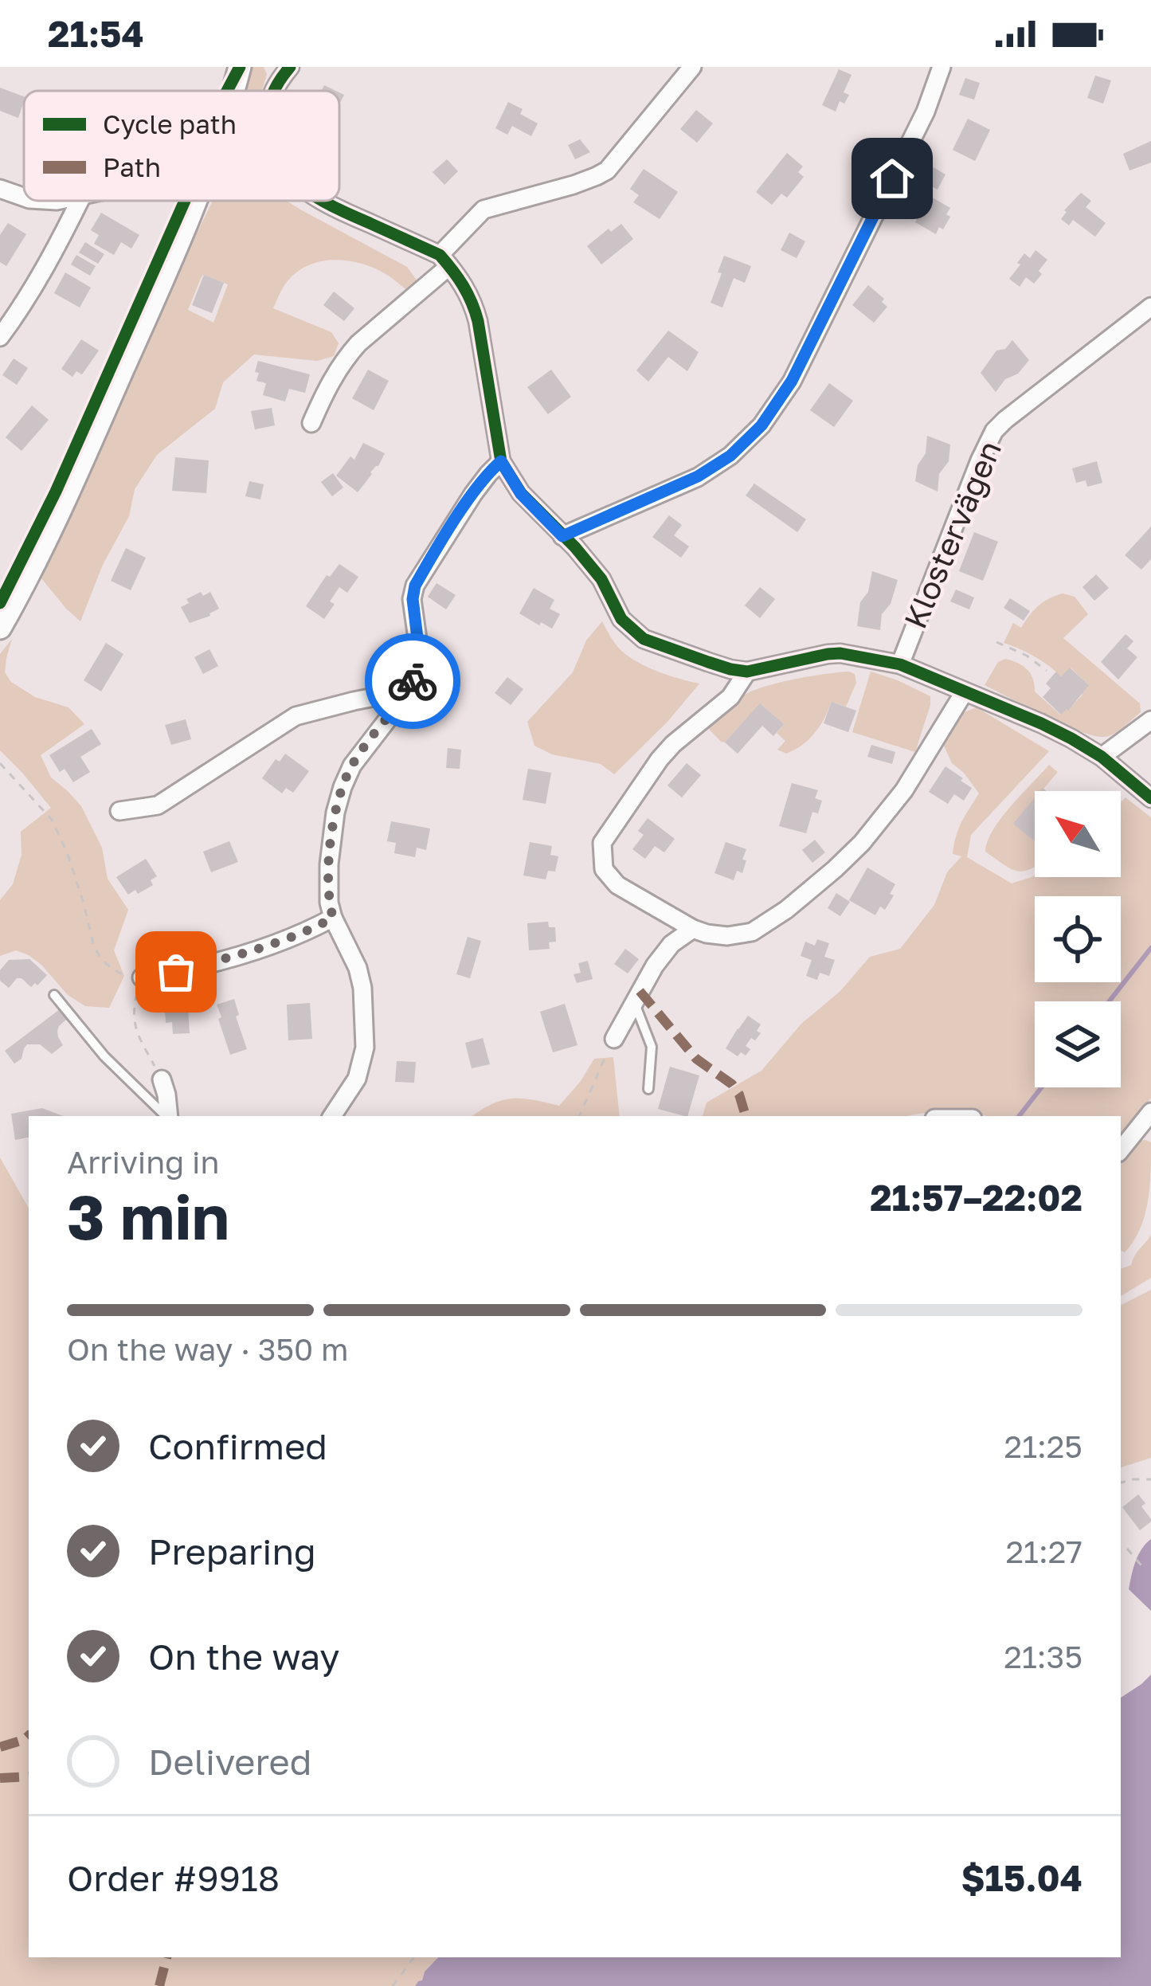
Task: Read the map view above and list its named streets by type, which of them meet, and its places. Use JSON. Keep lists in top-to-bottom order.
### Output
{
  "streets": {
    "street": ["Klostervägen"]
  },
  "legend": ["Cycle path", "Path"],
  "north": "top left",
  "page": {
    "status": "21:54",
    "heading": ["3 min", "Arriving in", "21:57–22:02"],
    "panel": ["Order #9918", "$15.04"],
    "bar": "On the way · 350 m",
    "list": [
      ["Confirmed", "21:25"],
      ["Preparing", "21:27"],
      ["On the way", "21:35"],
      "Delivered"
    ]
  }
}
